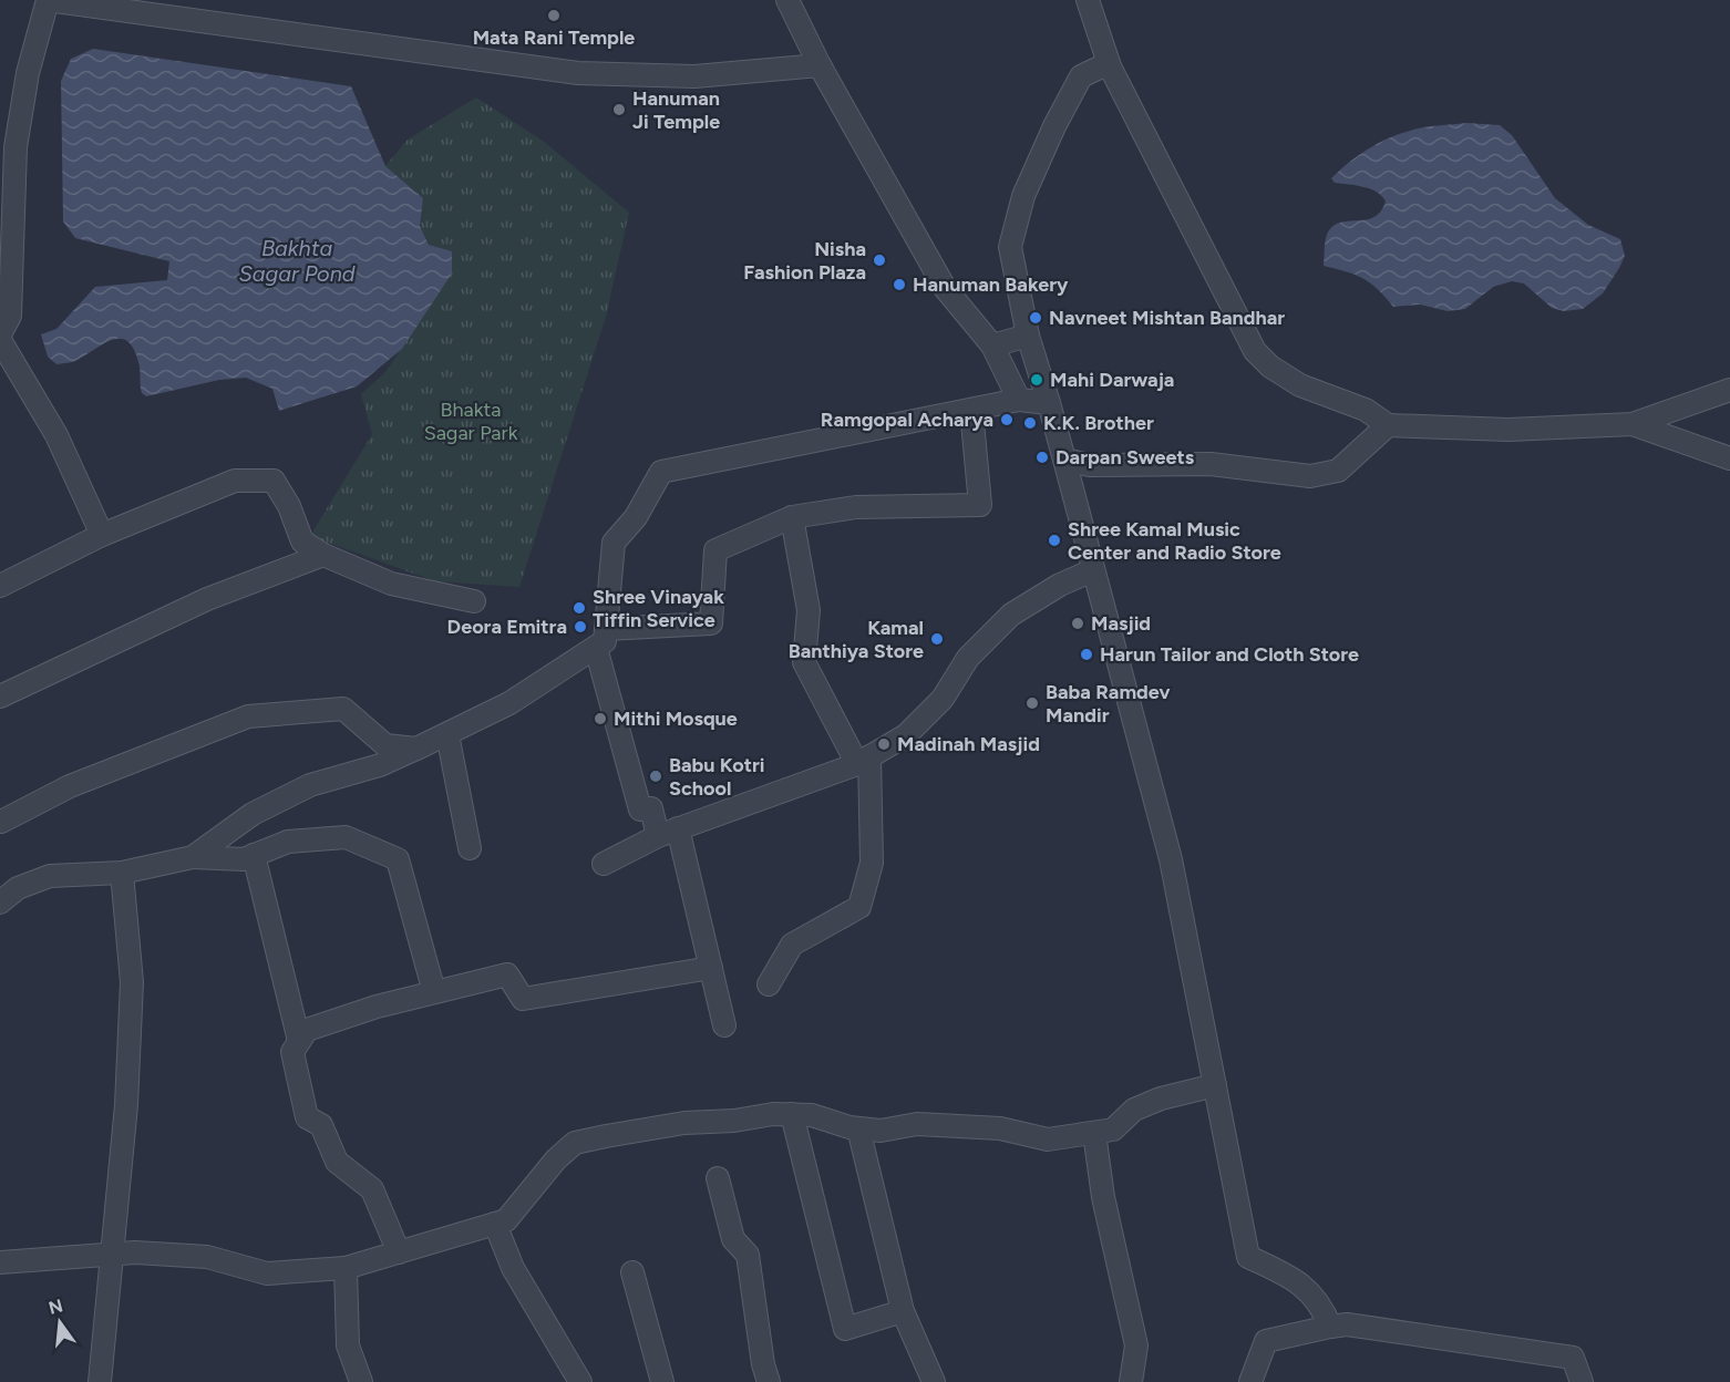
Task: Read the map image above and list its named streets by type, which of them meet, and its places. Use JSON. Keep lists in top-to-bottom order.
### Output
{
  "water": ["Bakhta Sagar Pond"],
  "parks": ["Bhakta Sagar Park"],
  "places": [
    "Mata Rani Temple",
    "Hanuman Ji Temple",
    "Nisha Fashion Plaza",
    "Hanuman Bakery",
    "Navneet Mishtan Bandhar",
    "Mahi Darwaja",
    "Ramgopal Acharya",
    "K.K. Brother",
    "Darpan Sweets",
    "Shree Kamal Music Center and Radio Store",
    "Shree Vinayak Tiffin Service",
    "Masjid",
    "Deora Emitra",
    "Kamal Banthiya Store",
    "Harun Tailor and Cloth Store",
    "Baba Ramdev Mandir",
    "Mithi Mosque",
    "Madinah Masjid",
    "Babu Kotri School"
  ],
  "north": "top"
}
